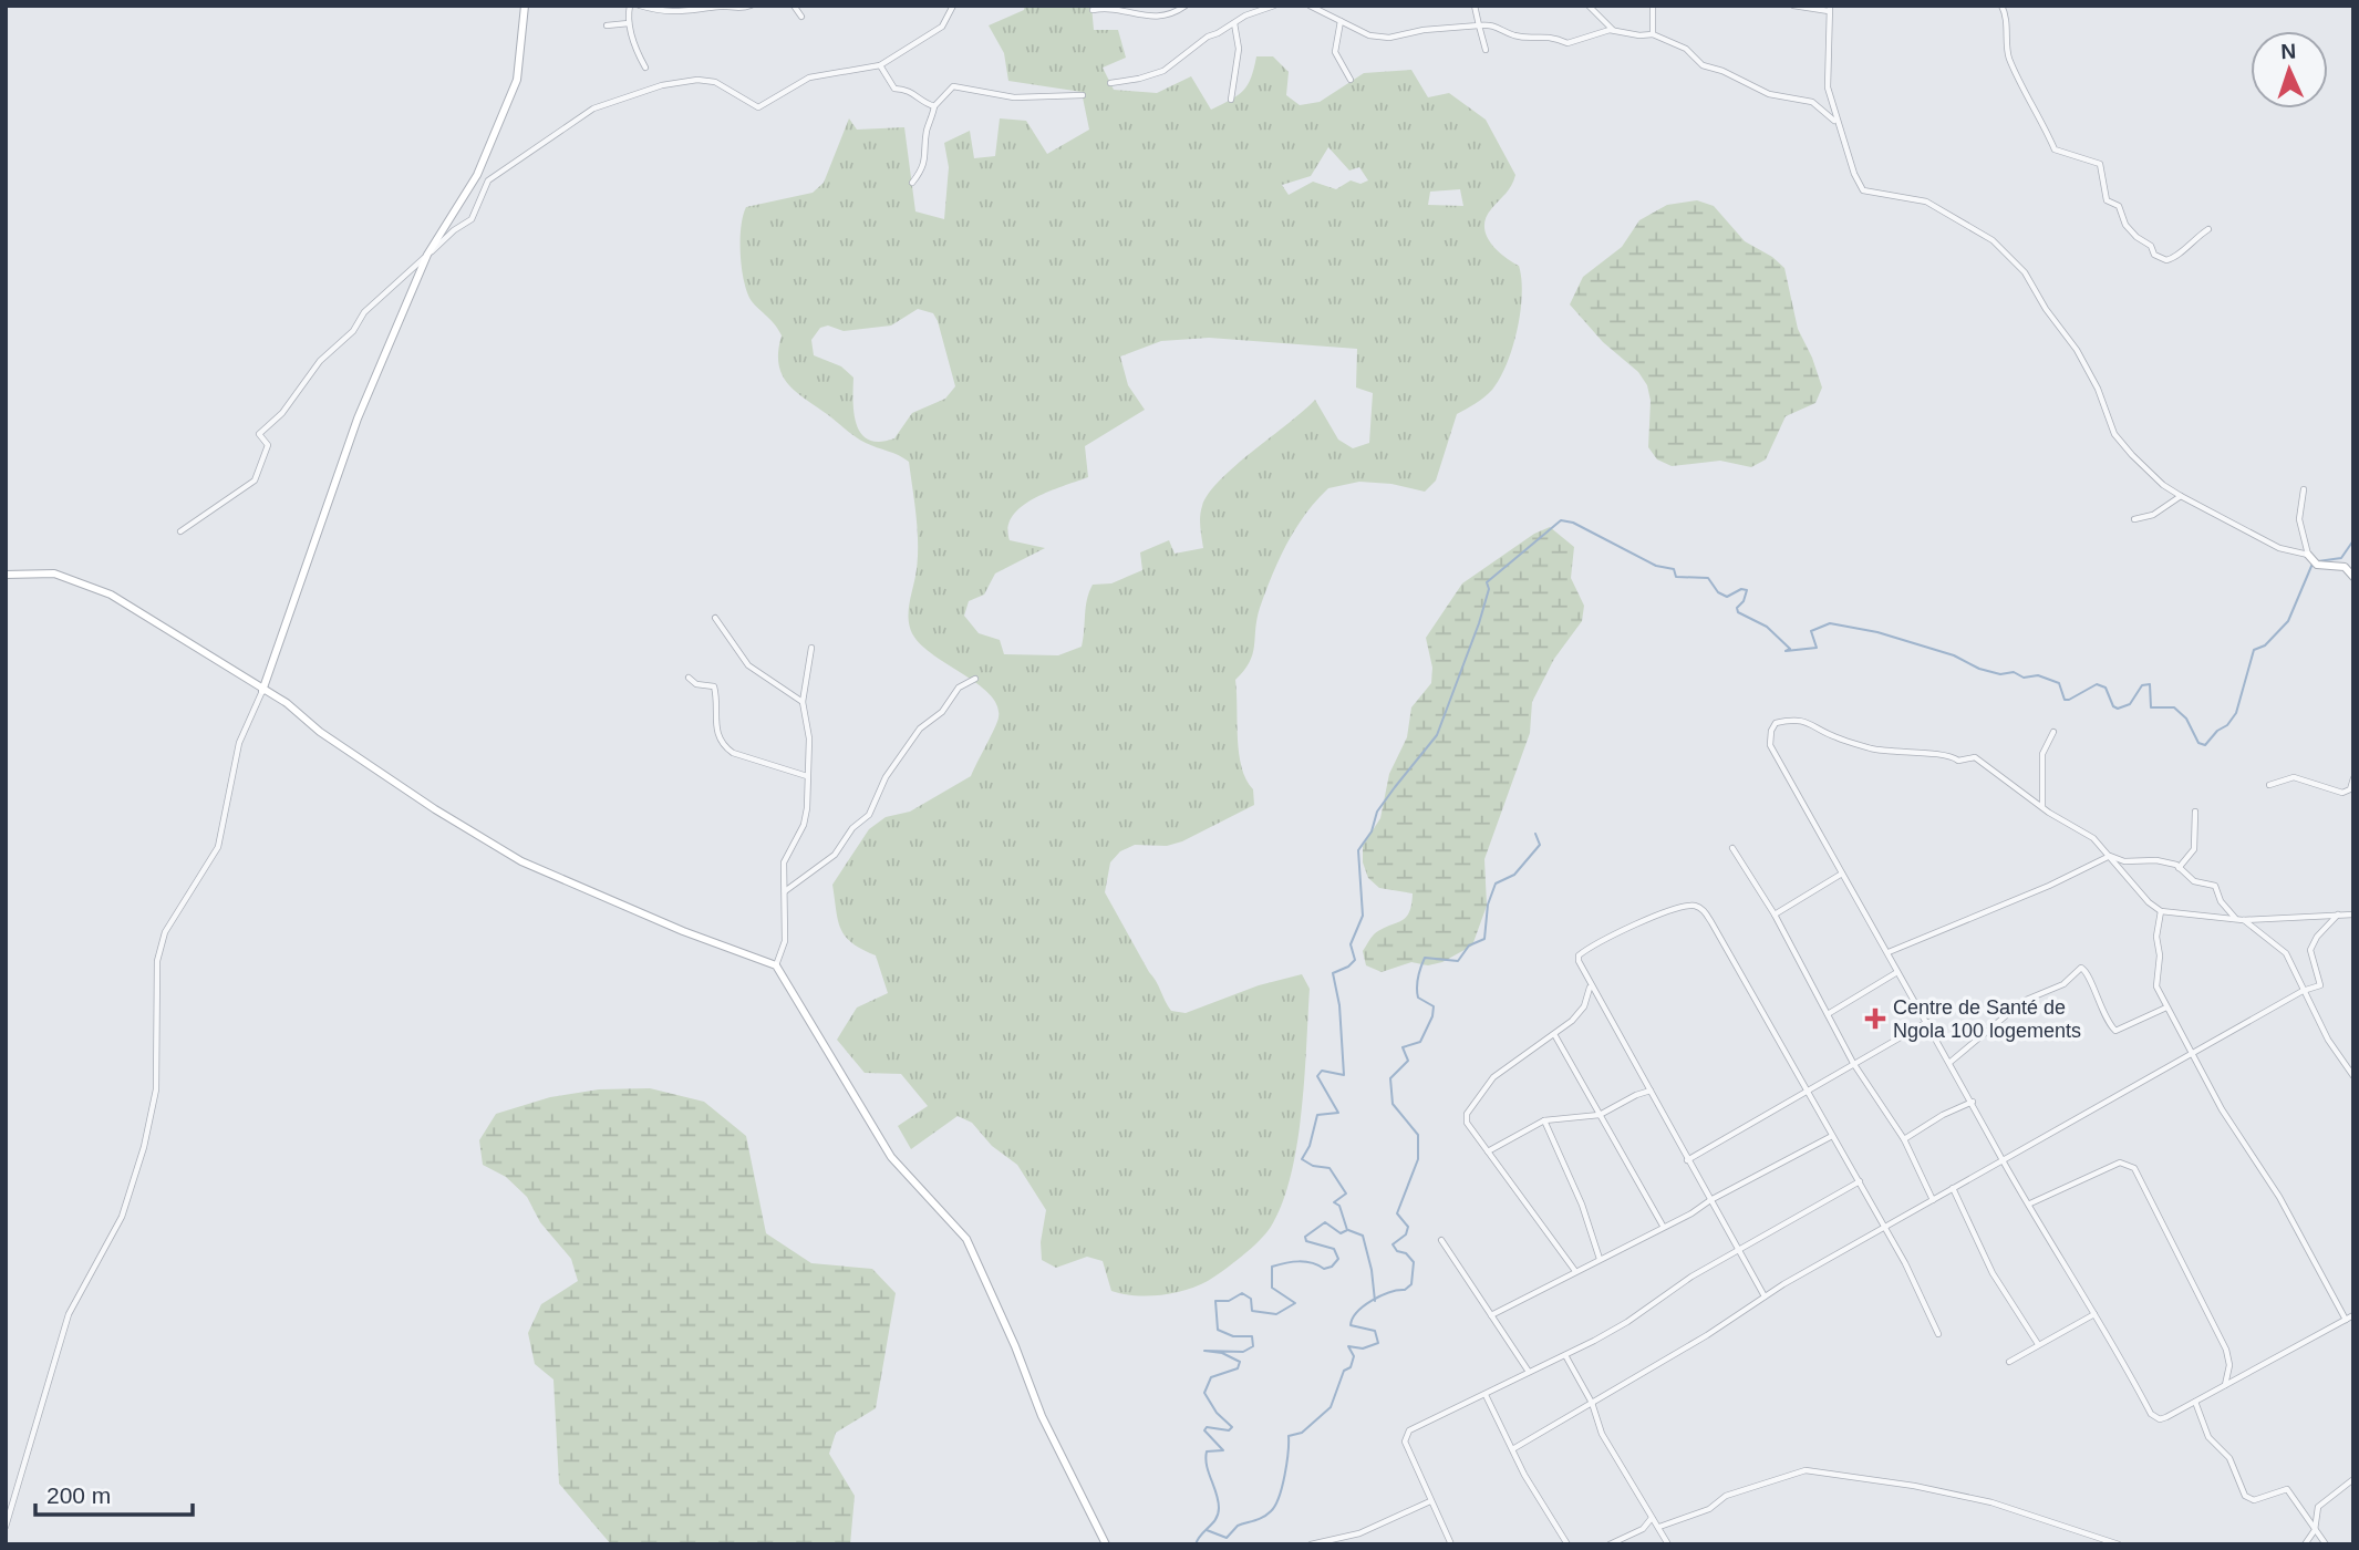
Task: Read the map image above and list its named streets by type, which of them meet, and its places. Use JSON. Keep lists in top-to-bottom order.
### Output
{
  "places": {
    "health": ["Centre de Santé de Ngola 100 logements"]
  },
  "scale_bar": "200 m",
  "north": "top"
}
